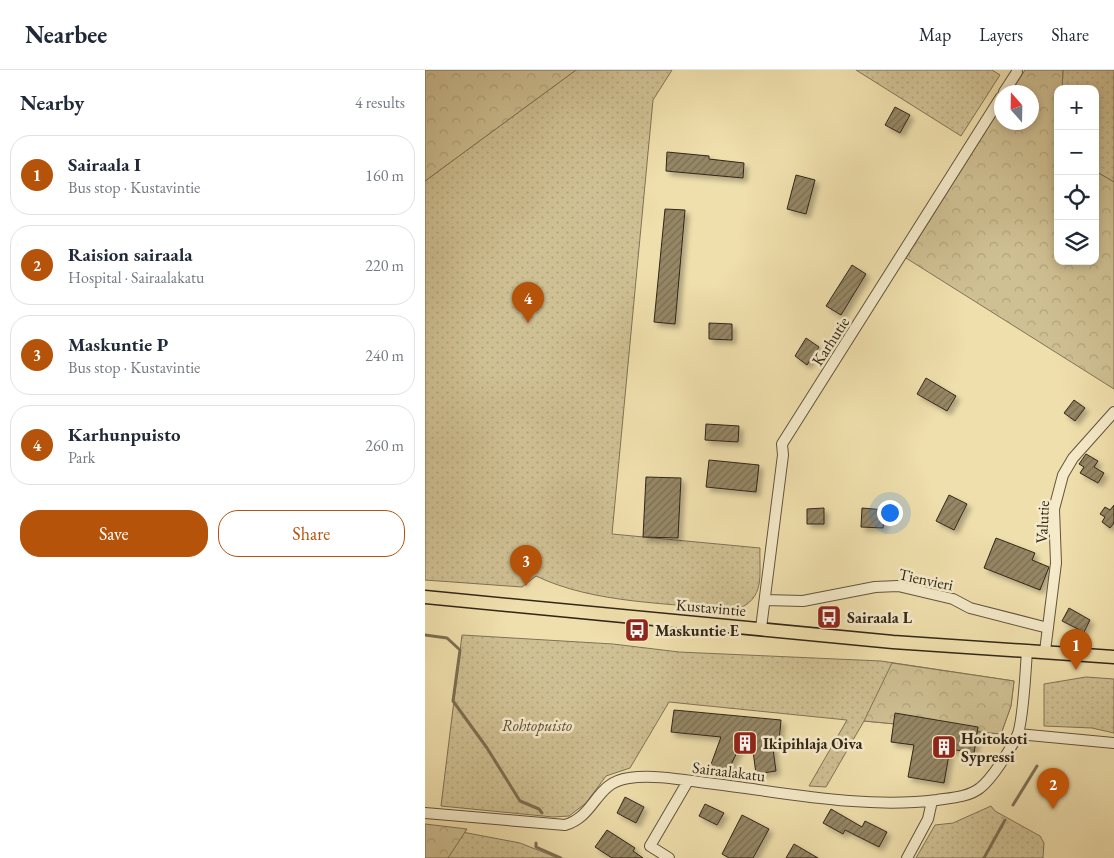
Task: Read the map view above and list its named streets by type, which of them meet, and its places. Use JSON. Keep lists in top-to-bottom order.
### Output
{
  "streets": {
    "main road": ["Kustavintie"],
    "street": [
      "Karhutie",
      "Valutie",
      "Tienvieri",
      "Sairaalakatu"
    ]
  },
  "crossings": [
    ["Karhutie", "Tienvieri"],
    ["Karhutie", "Kustavintie"],
    ["Valutie", "Tienvieri"],
    ["Valutie", "Kustavintie"]
  ],
  "parks": ["Rohtopuisto"],
  "places": {
    "bus stop": ["Sairaala L", "Maskuntie E"],
    "building": ["Ikipihlaja Oiva", "Hoitokoti Sypressi"]
  },
  "north": "top",
  "page": {
    "header": "Nearbee",
    "nav": ["Map", "Layers", "Share"],
    "heading": ["Nearby", "4 results"],
    "map_buttons": ["+", "−"],
    "list": [
      {
        "mark": "1",
        "name": "Sairaala I",
        "note": "Bus stop · Kustavintie",
        "value": "160 m"
      },
      {
        "mark": "2",
        "name": "Raision sairaala",
        "note": "Hospital · Sairaalakatu",
        "value": "220 m"
      },
      {
        "mark": "3",
        "name": "Maskuntie P",
        "note": "Bus stop · Kustavintie",
        "value": "240 m"
      },
      {
        "mark": "4",
        "name": "Karhunpuisto",
        "note": "Park",
        "value": "260 m"
      }
    ],
    "pins": [
      "4",
      "3",
      "1",
      "2"
    ],
    "buttons": ["Save", "Share"]
  }
}
